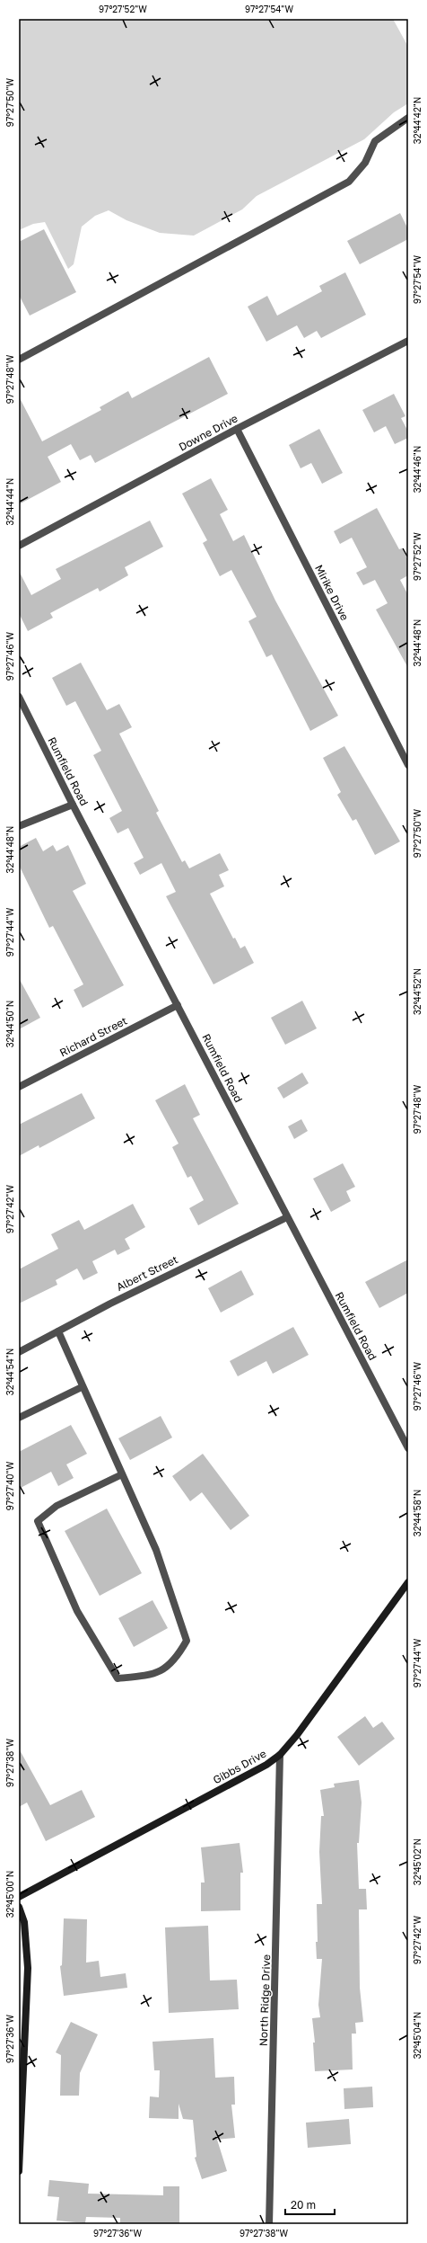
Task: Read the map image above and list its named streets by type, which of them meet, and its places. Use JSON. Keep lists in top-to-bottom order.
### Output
{
  "streets": {
    "street": [
      "Downe Drive",
      "Mirike Drive",
      "Rumfield Road",
      "Richard Street",
      "Albert Street",
      "Gibbs Drive",
      "North Ridge Drive"
    ]
  },
  "crossings": [
    ["Downe Drive", "Mirike Drive"],
    ["Rumfield Road", "Richard Street"],
    ["Rumfield Road", "Albert Street"],
    ["Gibbs Drive", "North Ridge Drive"]
  ],
  "scale_bar": "20 m",
  "coordinates": [
    "97°27'52\"W",
    "97°27'54\"W",
    "97°27'50\"W",
    "32°44'42\"N",
    "97°27'48\"W",
    "32°44'46\"N",
    "32°44'44\"N",
    "32°44'48\"N",
    "97°27'46\"W",
    "97°27'44\"W",
    "32°44'52\"N",
    "32°44'50\"N",
    "97°27'42\"W",
    "32°44'54\"N",
    "97°27'40\"W",
    "32°44'58\"N",
    "97°27'38\"W",
    "32°45'02\"N",
    "32°45'00\"N",
    "32°45'04\"N",
    "97°27'36\"W"
  ]
}
